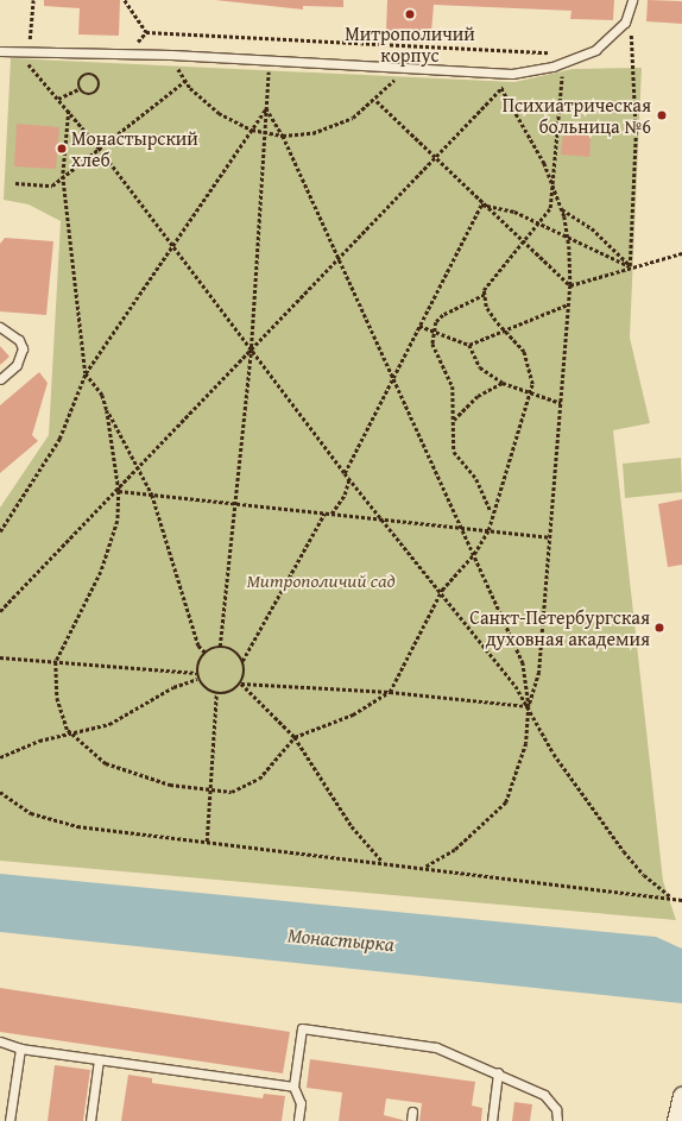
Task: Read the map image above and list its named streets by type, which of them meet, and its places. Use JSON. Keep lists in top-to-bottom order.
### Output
{
  "water": ["Монастырка"],
  "parks": ["Митрополичий сад"],
  "places": [
    "Митрополичий корпус",
    "Психиатрическая больница №6",
    "Монастырский хлеб",
    "Санкт-Петербургская духовная академия"
  ]
}
